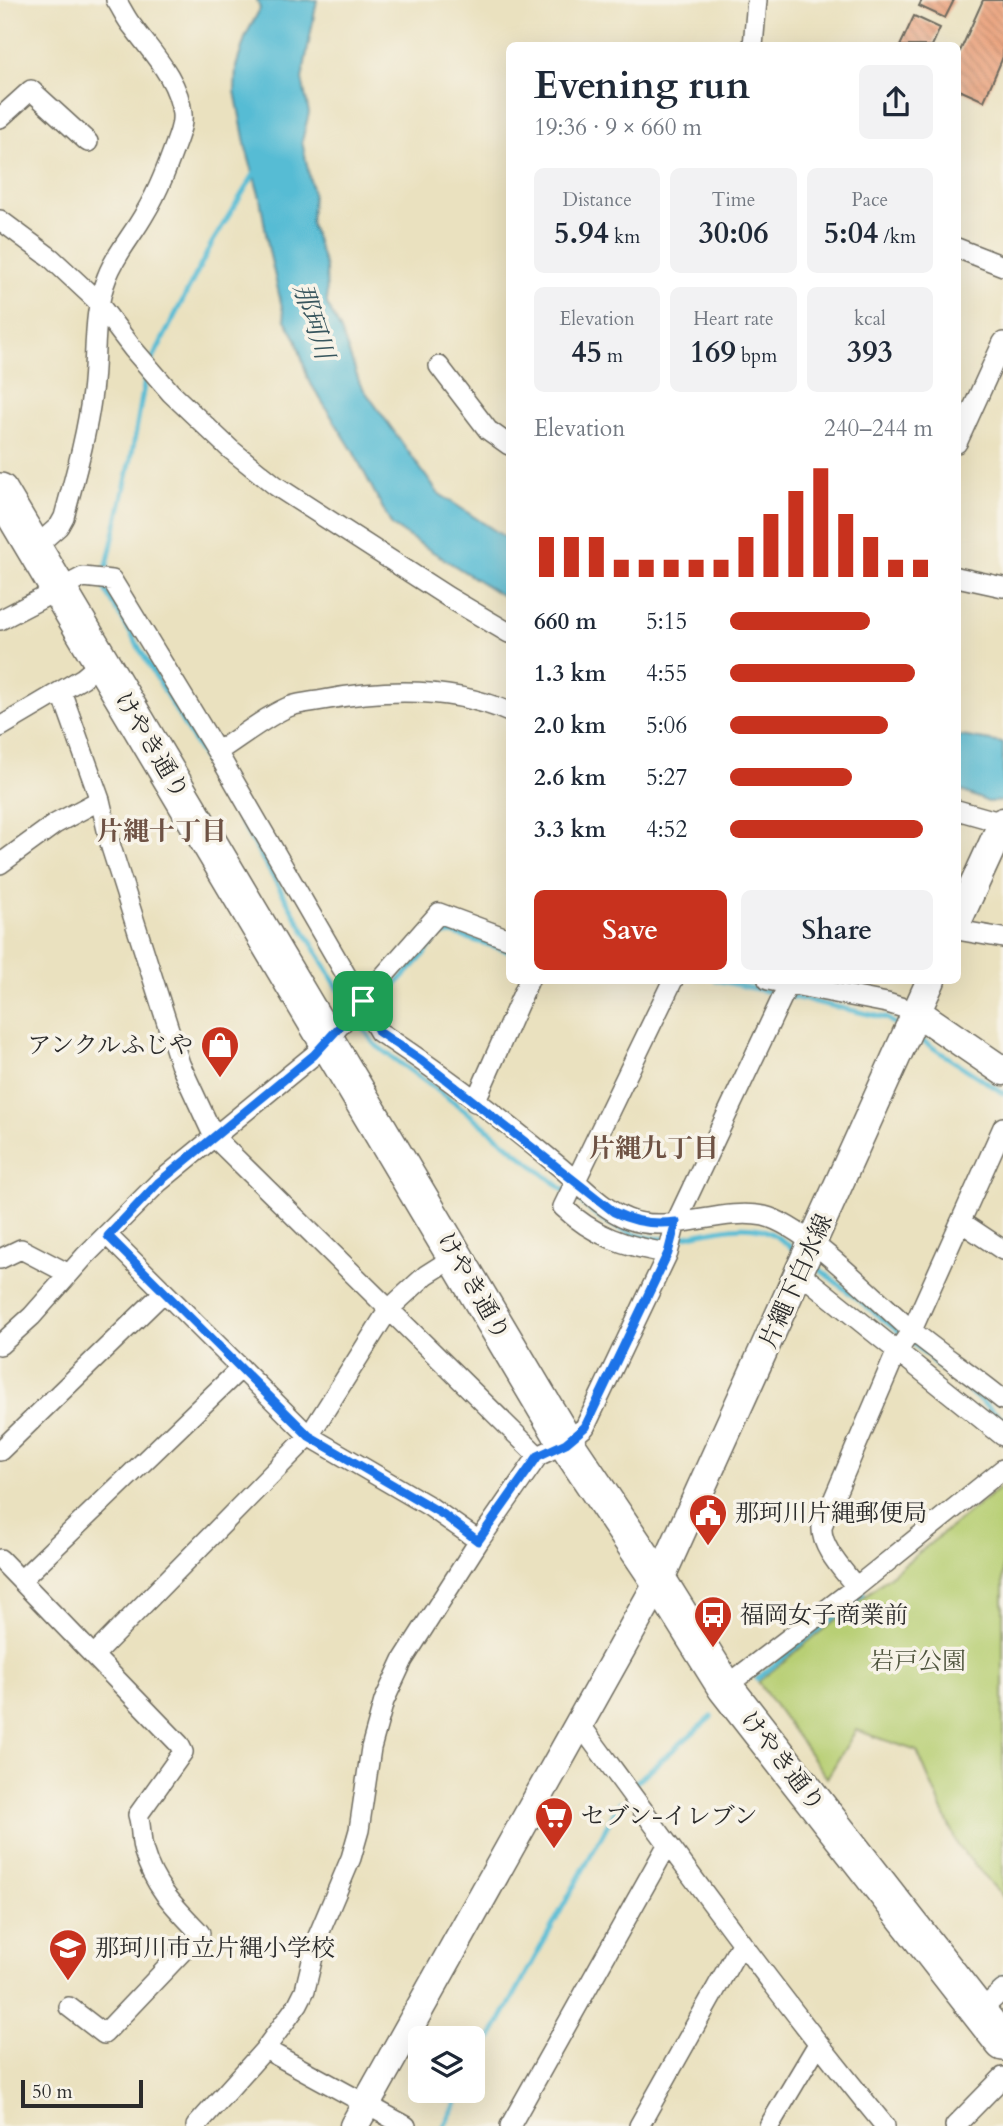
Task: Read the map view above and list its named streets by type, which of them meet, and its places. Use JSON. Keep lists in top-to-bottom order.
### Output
{
  "streets": {
    "highway": ["けやき通り"],
    "main road": ["片繩下白水線"]
  },
  "crossings": [
    ["けやき通り", "片繩下白水線"]
  ],
  "districts": ["片縄十丁目", "片縄九丁目"],
  "water": ["那珂川"],
  "parks": ["岩戸公園"],
  "places": {
    "shop": ["アンクルふじや"],
    "public building": ["那珂川片縄郵便局"],
    "bus stop": ["福岡女子商業前"],
    "supermarket": ["セブン-イレブン"],
    "school or university": ["那珂川市立片縄小学校"]
  },
  "scale_bar": "50 m",
  "page": {
    "heading": ["Evening run", "19:36 · 9 × 660 m"],
    "stats": [
      ["Distance", "5.94 km"],
      ["Time", "30:06"],
      ["Pace", "5:04 /km"],
      ["Elevation", "45 m"],
      ["Heart rate", "169 bpm"],
      ["kcal", "393"]
    ],
    "chart": ["Elevation", "240–244 m"],
    "list": [
      {
        "name": "660 m",
        "note": "5:15"
      },
      {
        "name": "1.3 km",
        "note": "4:55"
      },
      {
        "name": "2.0 km",
        "note": "5:06"
      },
      {
        "name": "2.6 km",
        "note": "5:27"
      },
      {
        "name": "3.3 km",
        "note": "4:52"
      }
    ],
    "buttons": ["Save", "Share"],
    "scale": "50 m"
  }
}
